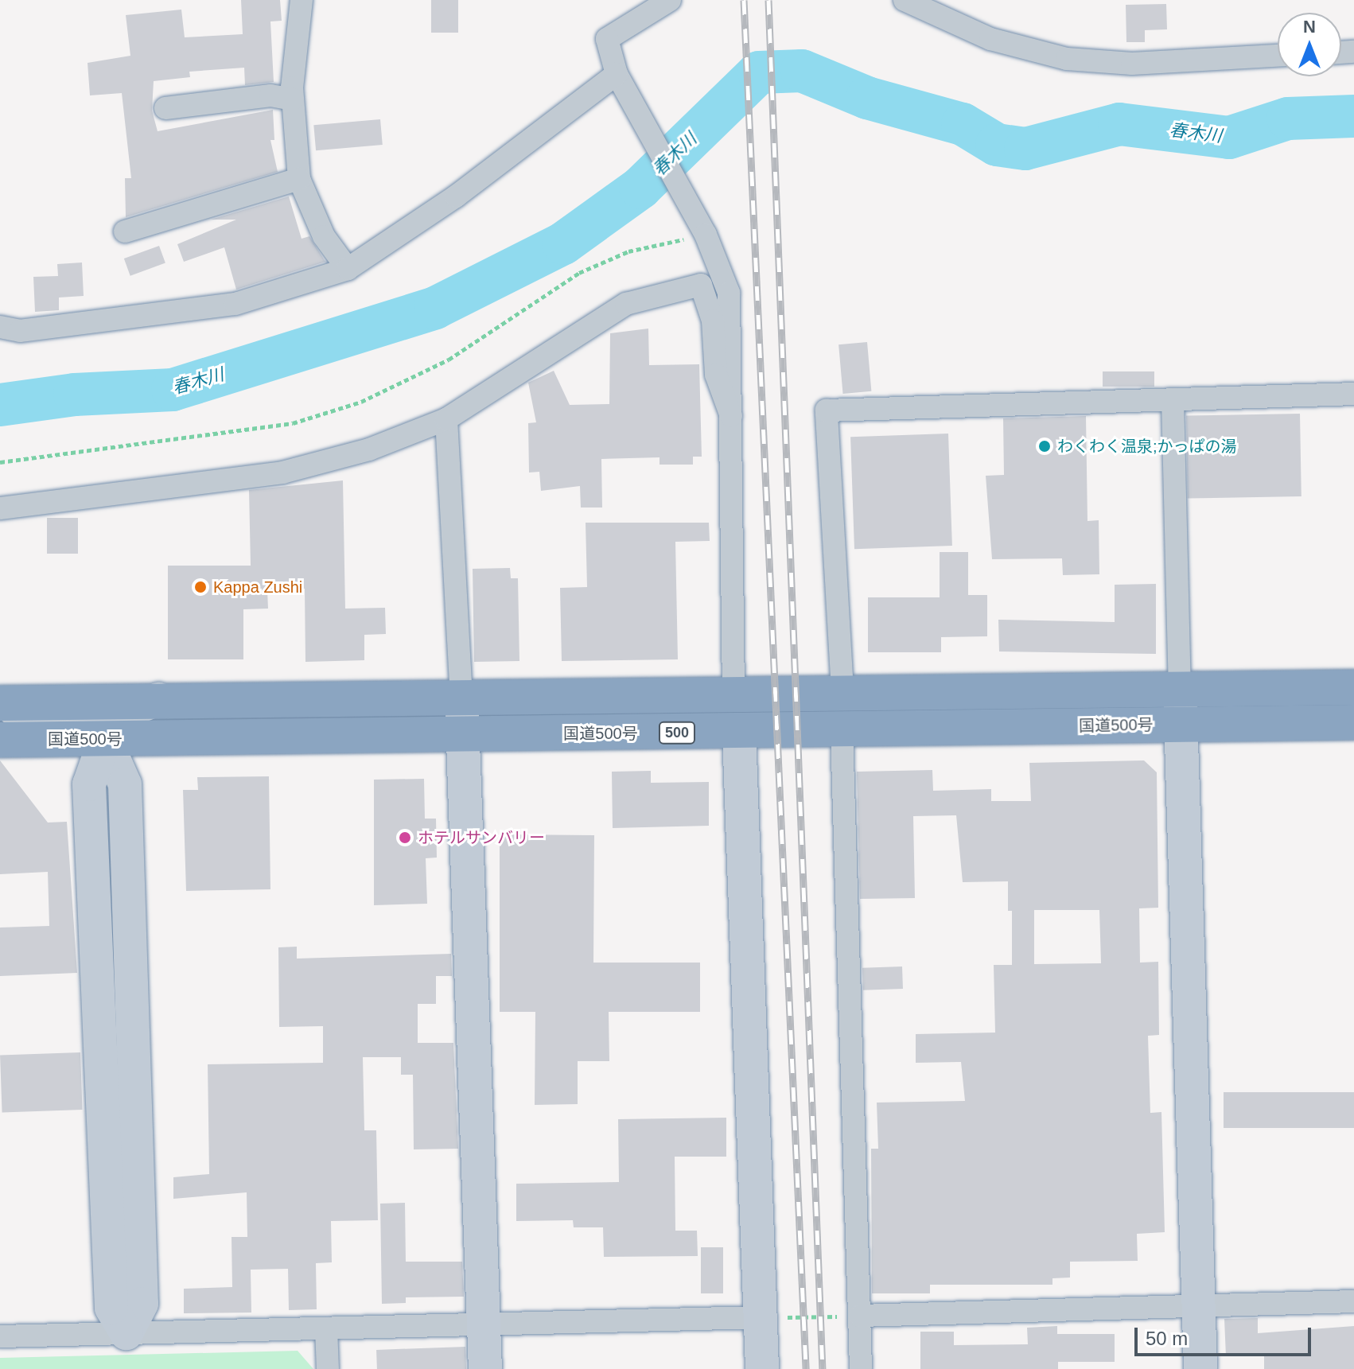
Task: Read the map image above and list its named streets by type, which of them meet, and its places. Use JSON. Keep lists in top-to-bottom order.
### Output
{
  "streets": {
    "highway": ["国道500号", "500"]
  },
  "water": ["春木川"],
  "places": ["わくわく温泉;かっぱの湯", "Kappa Zushi", "ホテルサンバリー"],
  "scale_bar": "50 m",
  "north": "top"
}
